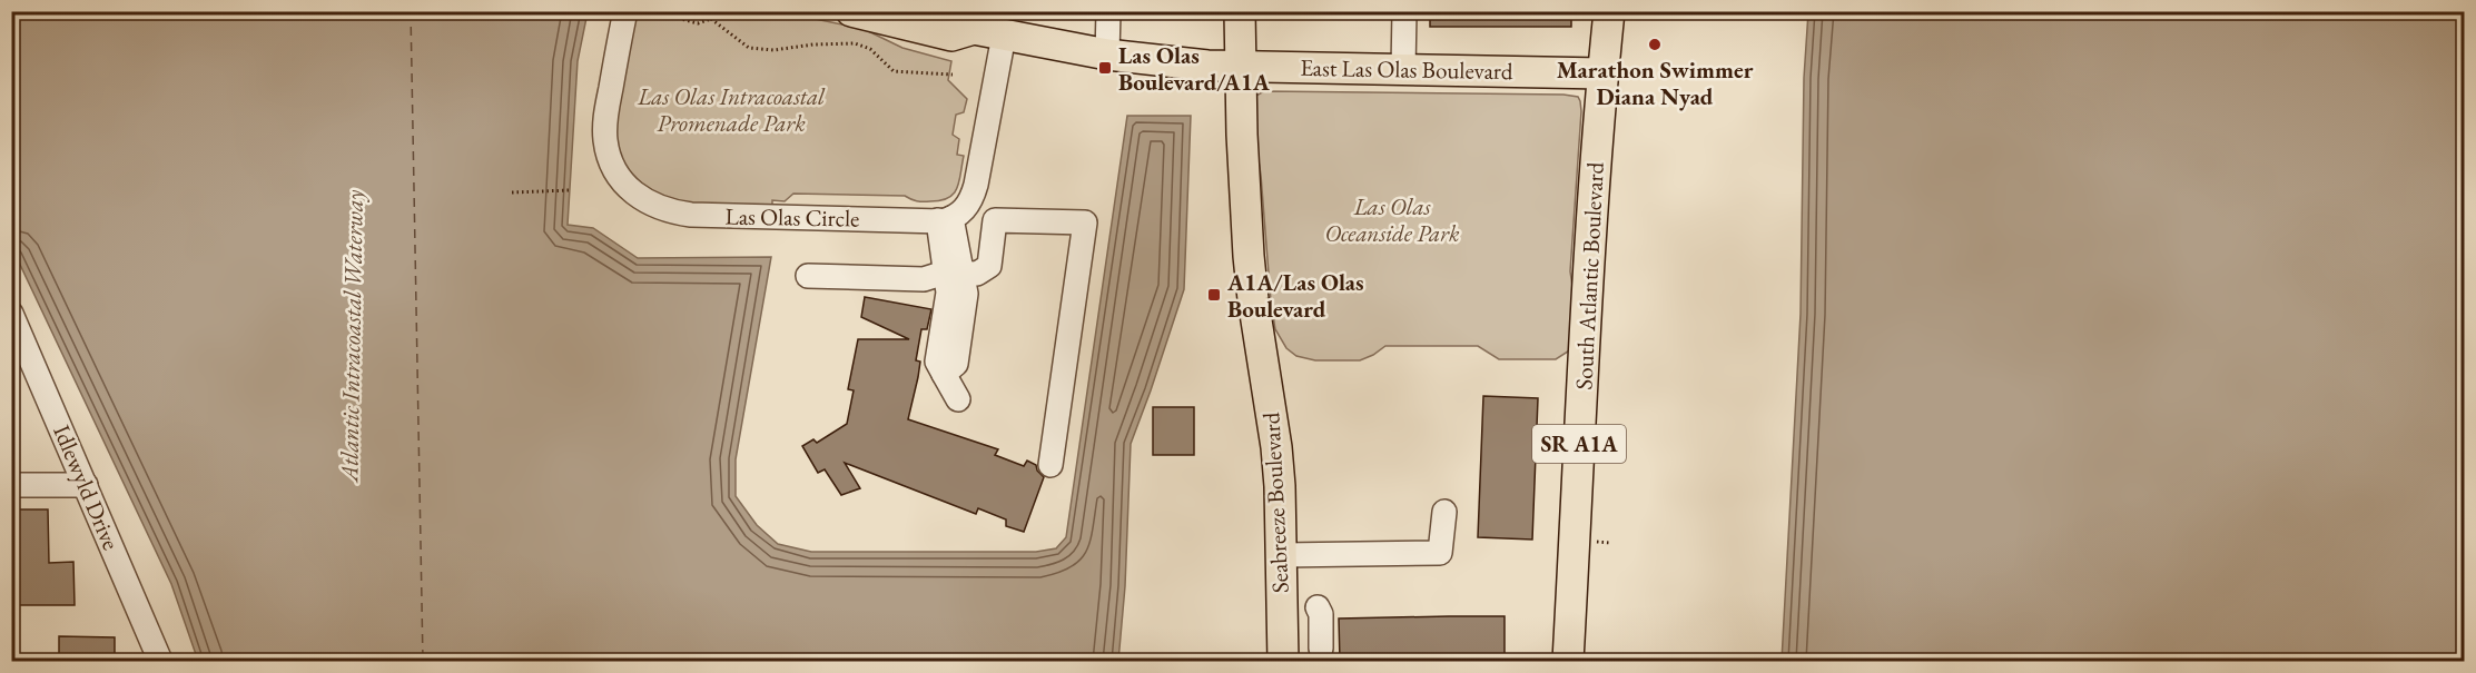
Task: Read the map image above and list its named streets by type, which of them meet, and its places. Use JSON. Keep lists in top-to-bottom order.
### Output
{
  "streets": {
    "main road": [
      "East Las Olas Boulevard",
      "South Atlantic Boulevard",
      "SR A1A",
      "Seabreeze Boulevard"
    ],
    "street": ["Las Olas Circle", "Idlewyld Drive"]
  },
  "crossings": [
    ["East Las Olas Boulevard", "South Atlantic Boulevard"],
    ["East Las Olas Boulevard", "Seabreeze Boulevard"]
  ],
  "water": ["Atlantic Intracoastal Waterway"],
  "parks": ["Las Olas Intracoastal Promenade Park", "Las Olas Oceanside Park"],
  "places": {
    "other": ["Marathon Swimmer Diana Nyad"],
    "transit": ["Las Olas Boulevard/A1A", "A1A/Las Olas Boulevard"]
  }
}
